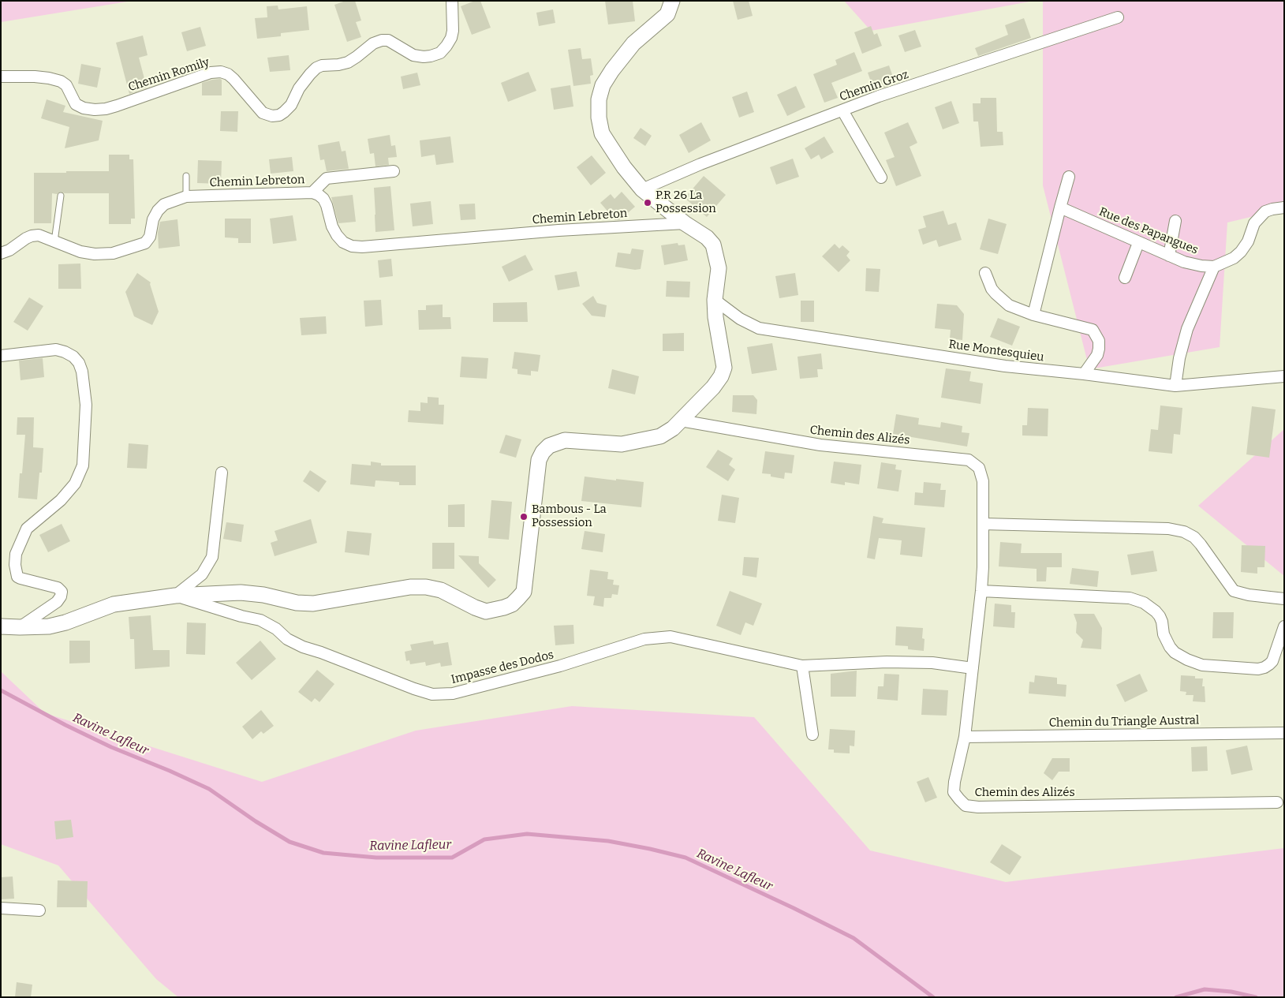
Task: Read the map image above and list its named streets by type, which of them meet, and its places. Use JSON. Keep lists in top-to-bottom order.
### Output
{
  "streets": {
    "street": [
      "Chemin Romily",
      "Chemin Groz",
      "Chemin Lebreton",
      "Rue des Papangues",
      "Rue Montesquieu",
      "Chemin des Alizés",
      "Impasse des Dodos",
      "Chemin du Triangle Austral"
    ]
  },
  "crossings": [
    ["Chemin des Alizés", "Impasse des Dodos"],
    ["Chemin des Alizés", "Chemin du Triangle Austral"]
  ],
  "water": ["Ravine Lafleur"],
  "places": ["P.R 26 La Possession", "Bambous - La Possession"]
}
